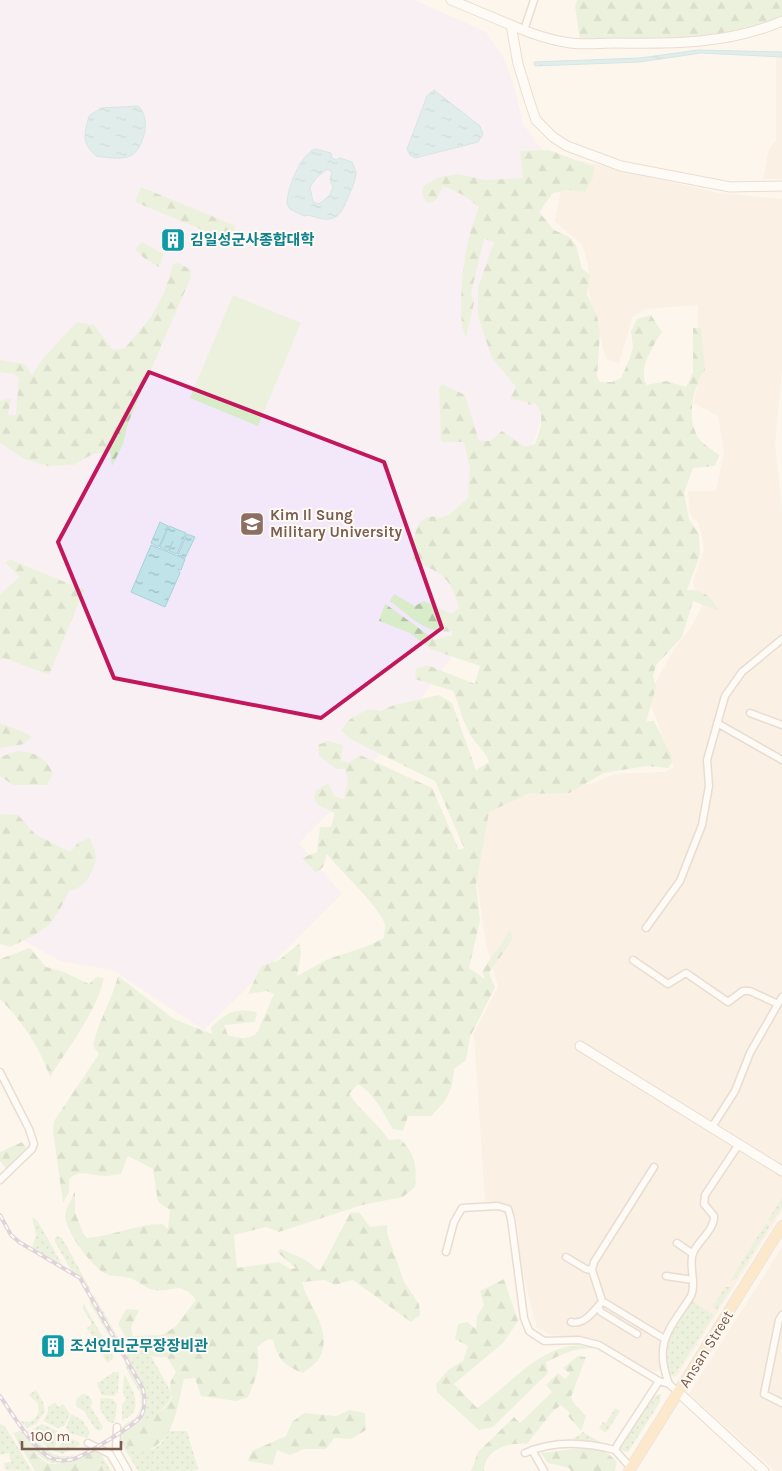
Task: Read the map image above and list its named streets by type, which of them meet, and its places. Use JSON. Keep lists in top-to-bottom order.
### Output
{
  "streets": {
    "main road": ["Ansan Street"]
  },
  "places": {
    "building": ["김일성군사종합대학", "조선인민군무장장비관"],
    "school or university": ["Kim Il Sung Military University"]
  },
  "scale_bar": "100 m"
}
